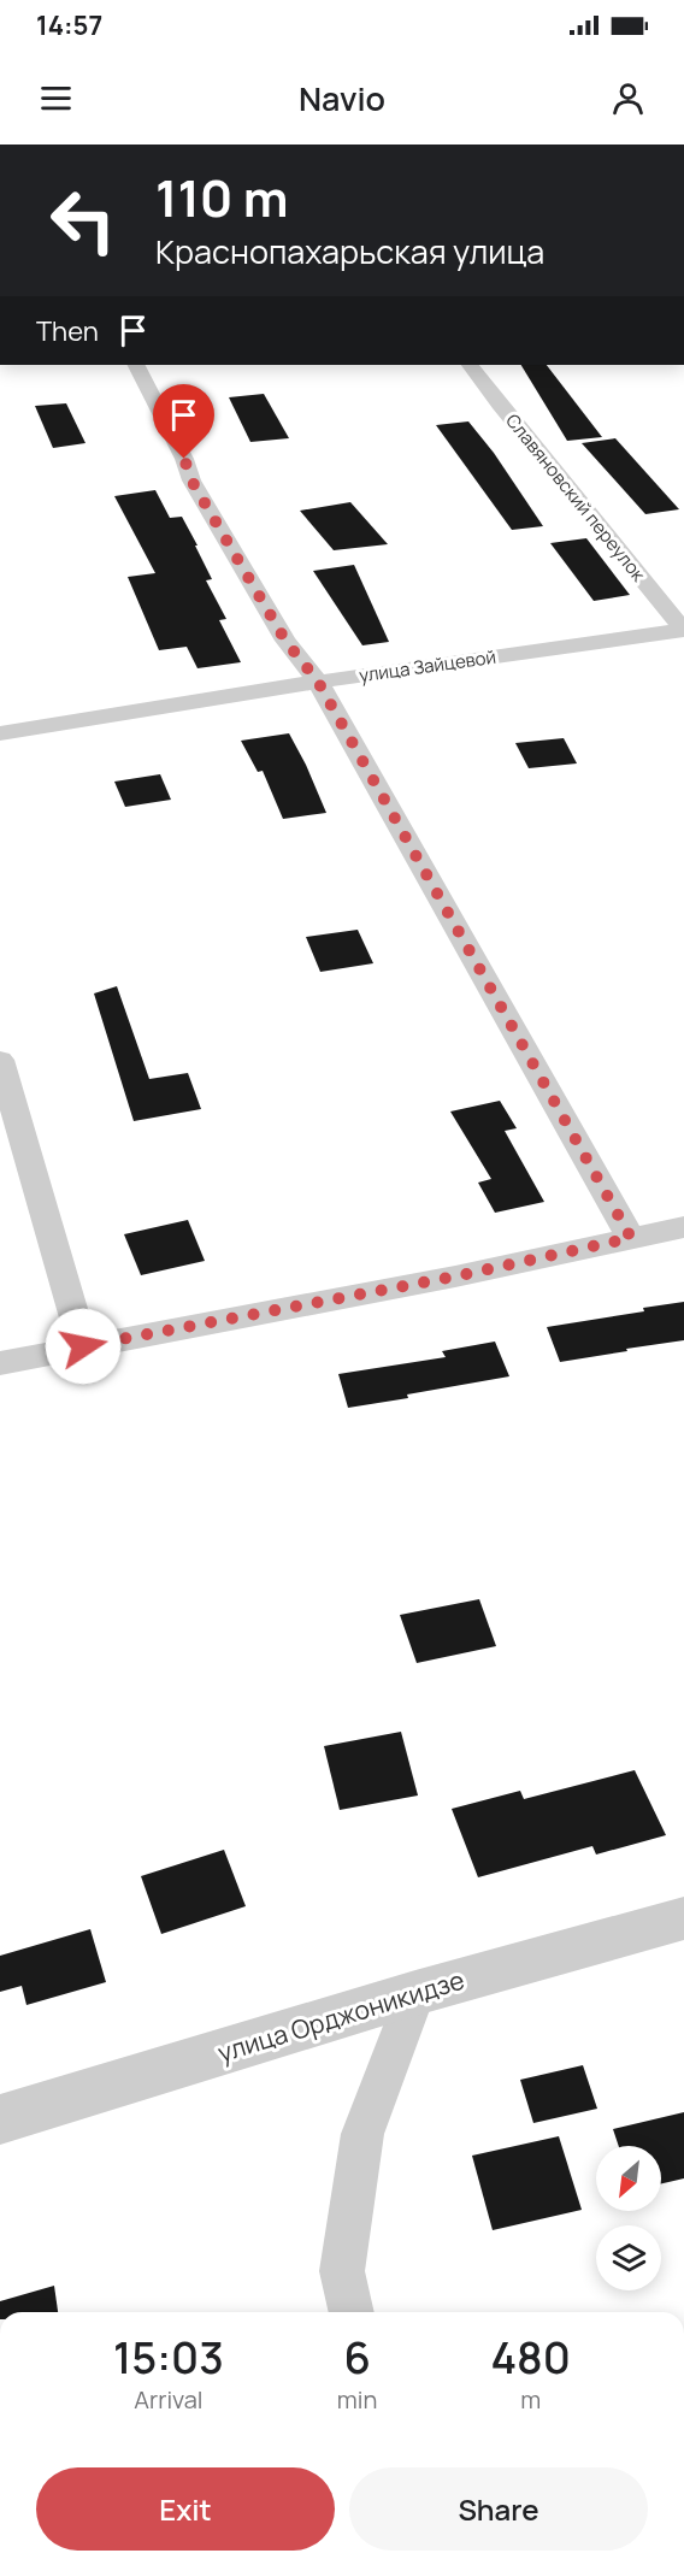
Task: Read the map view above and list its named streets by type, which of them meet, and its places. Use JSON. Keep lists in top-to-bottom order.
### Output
{
  "streets": {
    "street": ["Славяновский переулок", "улица Зайцевой", "улица Орджоникидзе"]
  },
  "crossings": [
    ["Славяновский переулок", "улица Зайцевой"]
  ],
  "north": "bottom left",
  "page": {
    "status": "14:57",
    "header": "Navio",
    "turn": ["110 m", "Краснопахарьская улица"],
    "then": "Then",
    "eta": [
      "15:03",
      "Arrival",
      "6",
      "min",
      "480",
      "m"
    ],
    "buttons": ["Exit", "Share"]
  }
}
